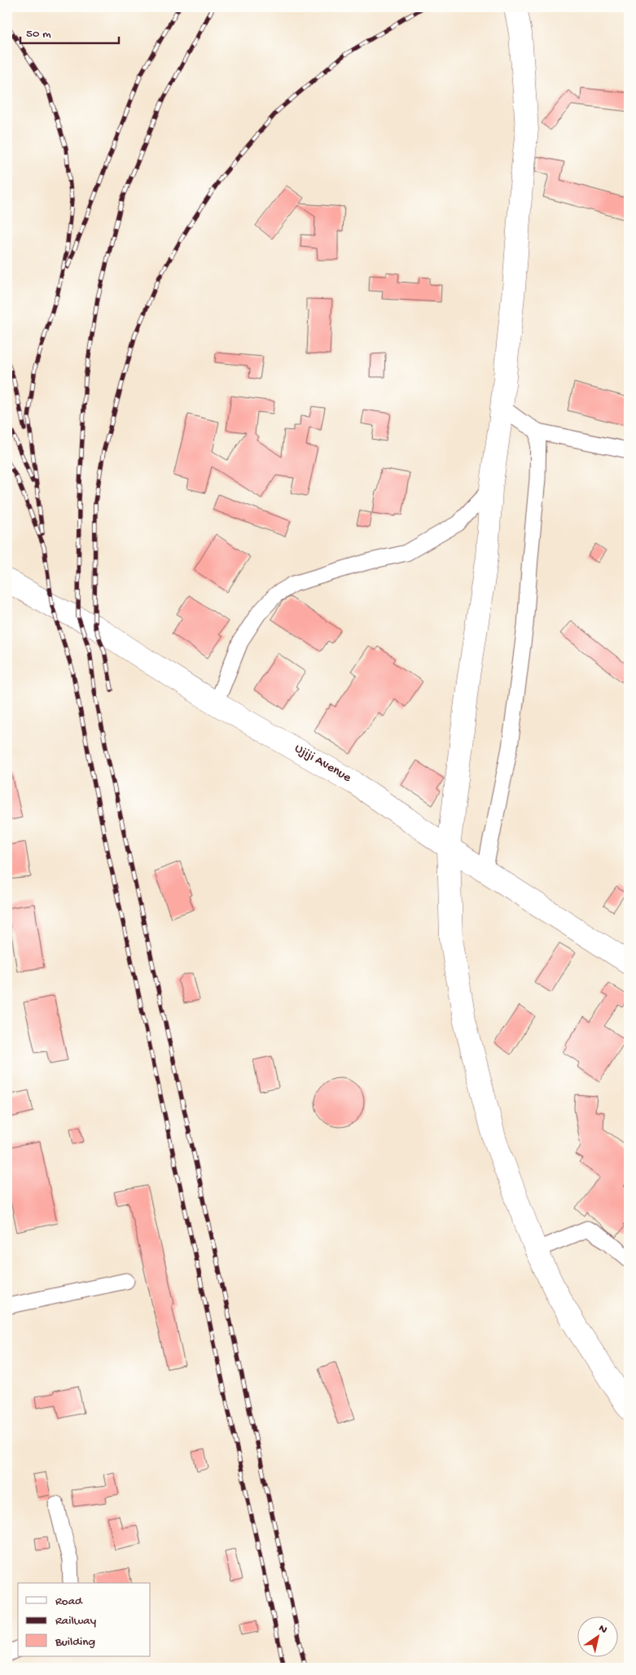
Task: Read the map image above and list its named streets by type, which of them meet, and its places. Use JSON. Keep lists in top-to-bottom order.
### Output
{
  "streets": {
    "highway": ["Ujiji Avenue"]
  },
  "legend": ["Road", "Railway", "Building"],
  "scale_bar": "50 m",
  "north": "top right"
}
